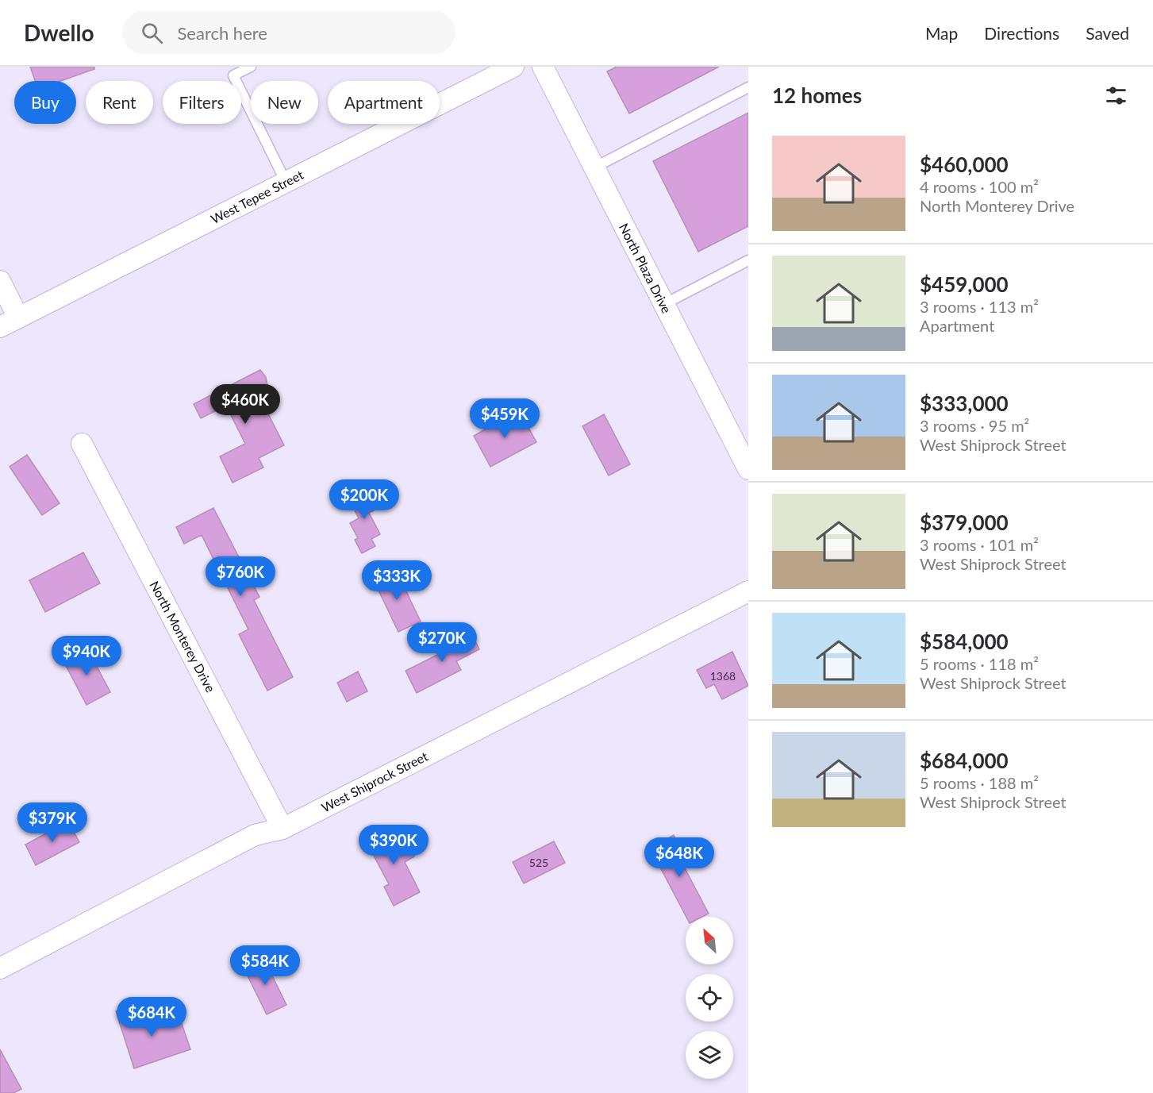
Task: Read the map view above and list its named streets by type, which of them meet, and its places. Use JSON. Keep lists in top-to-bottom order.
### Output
{
  "streets": {
    "street": [
      "West Tepee Street",
      "North Plaza Drive",
      "North Monterey Drive",
      "West Shiprock Street"
    ]
  },
  "crossings": [
    ["North Monterey Drive", "West Shiprock Street"]
  ],
  "house_numbers": ["1368", "525"],
  "north": "top left",
  "page": {
    "header": "Dwello",
    "search": "Search here",
    "nav": ["Map", "Directions", "Saved"],
    "heading": "12 homes",
    "chip": [
      "Buy",
      "Rent",
      "Filters",
      "New",
      "Apartment"
    ],
    "list": [
      {
        "name": "$460,000",
        "note": "4 rooms · 100 m² · North Monterey Drive"
      },
      {
        "name": "$459,000",
        "note": "3 rooms · 113 m² · Apartment"
      },
      {
        "name": "$333,000",
        "note": "3 rooms · 95 m² · West Shiprock Street"
      },
      {
        "name": "$379,000",
        "note": "3 rooms · 101 m² · West Shiprock Street"
      },
      {
        "name": "$584,000",
        "note": "5 rooms · 118 m² · West Shiprock Street"
      },
      {
        "name": "$684,000",
        "note": "5 rooms · 188 m² · West Shiprock Street"
      }
    ],
    "price": [
      "$460K",
      "$459K",
      "$200K",
      "$760K",
      "$333K",
      "$270K",
      "$940K",
      "$379K",
      "$390K",
      "$648K",
      "$584K",
      "$684K"
    ]
  }
}
